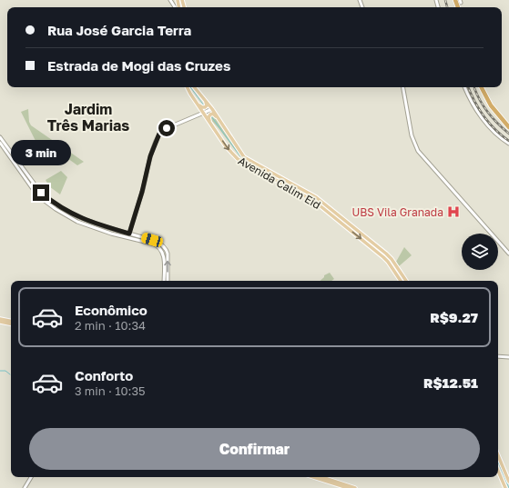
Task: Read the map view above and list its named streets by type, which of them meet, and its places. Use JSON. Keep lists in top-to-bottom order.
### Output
{
  "streets": {
    "main road": ["Avenida Calim Eid"]
  },
  "districts": ["Jardim Três Marias"],
  "places": {
    "hospital": ["UBS Vila Granada"]
  },
  "page": {
    "banner": ["Rua José Garcia Terra", "Estrada de Mogi das Cruzes"],
    "bubble": "3 min",
    "list": [
      {
        "name": "Econômico",
        "note": "2 min · 10:34",
        "value": "R$9.27"
      },
      {
        "name": "Conforto",
        "note": "3 min · 10:35",
        "value": "R$12.51"
      }
    ],
    "buttons": "Confirmar"
  }
}
